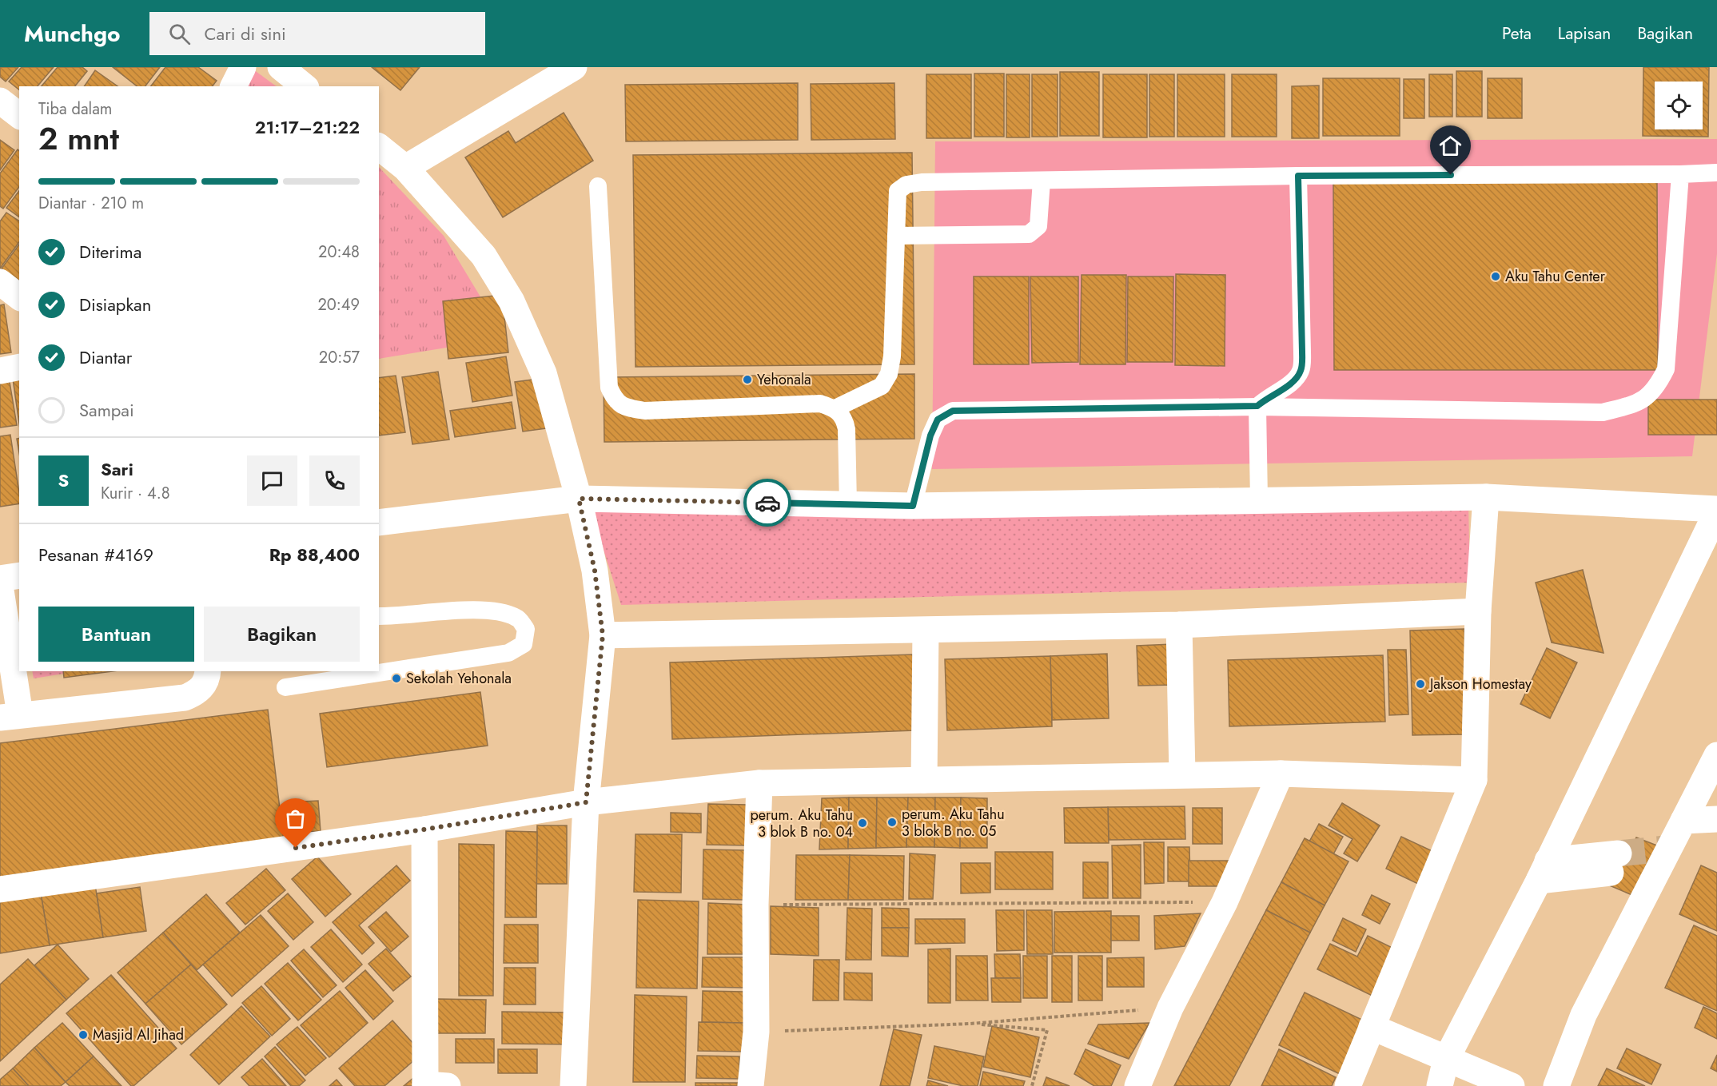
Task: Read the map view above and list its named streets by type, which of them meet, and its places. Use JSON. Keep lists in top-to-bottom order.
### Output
{
  "places": [
    "Aku Tahu Center",
    "Yehonala",
    "Sekolah Yehonala",
    "Jakson Homestay",
    "perum. Aku Tahu 3 blok B no. 05",
    "perum. Aku Tahu 3 blok B no. 04",
    "Masjid Al Jihad"
  ],
  "page": {
    "header": "Munchgo",
    "search": "Cari di sini",
    "nav": ["Peta", "Lapisan", "Bagikan"],
    "heading": ["2 mnt", "Tiba dalam", "21:17–21:22"],
    "panel": [
      "Sari",
      "Kurir · 4.8",
      "Pesanan #4169",
      "Rp 88,400"
    ],
    "bar": "Diantar · 210 m",
    "list": [
      ["Diterima", "20:48"],
      ["Disiapkan", "20:49"],
      ["Diantar", "20:57"],
      "Sampai"
    ],
    "round": "S",
    "buttons": ["Bantuan", "Bagikan"]
  }
}
